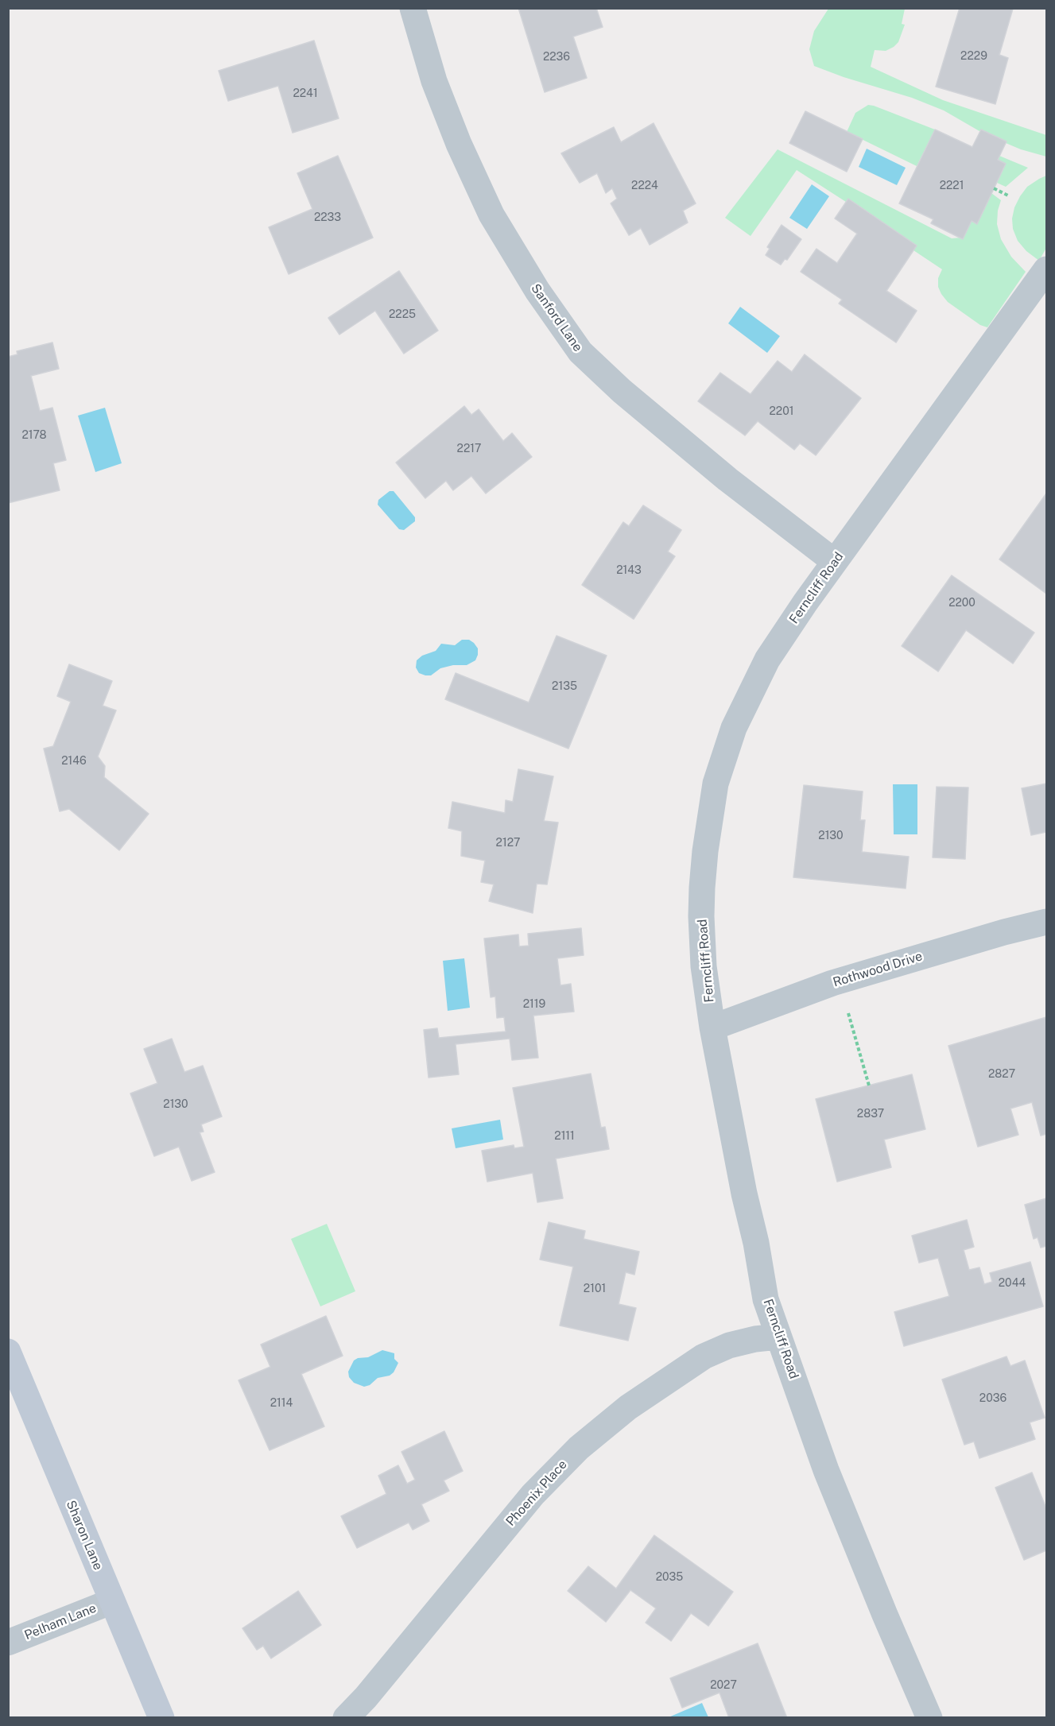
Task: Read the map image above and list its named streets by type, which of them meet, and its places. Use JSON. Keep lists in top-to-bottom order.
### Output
{
  "streets": {
    "main road": ["Sharon Lane"],
    "street": [
      "Sanford Lane",
      "Ferncliff Road",
      "Rothwood Drive",
      "Phoenix Place",
      "Pelham Lane"
    ]
  },
  "crossings": [
    ["Sanford Lane", "Ferncliff Road"],
    ["Ferncliff Road", "Rothwood Drive"],
    ["Ferncliff Road", "Phoenix Place"],
    ["Sharon Lane", "Pelham Lane"]
  ],
  "house_numbers": [
    "2229",
    "2236",
    "2241",
    "2224",
    "2221",
    "2233",
    "2225",
    "2201",
    "2178",
    "2217",
    "2143",
    "2200",
    "2135",
    "2146",
    "2130",
    "2127",
    "2119",
    "2827",
    "2130",
    "2837",
    "2111",
    "2044",
    "2101",
    "2036",
    "2114",
    "2035",
    "2027"
  ]
}
